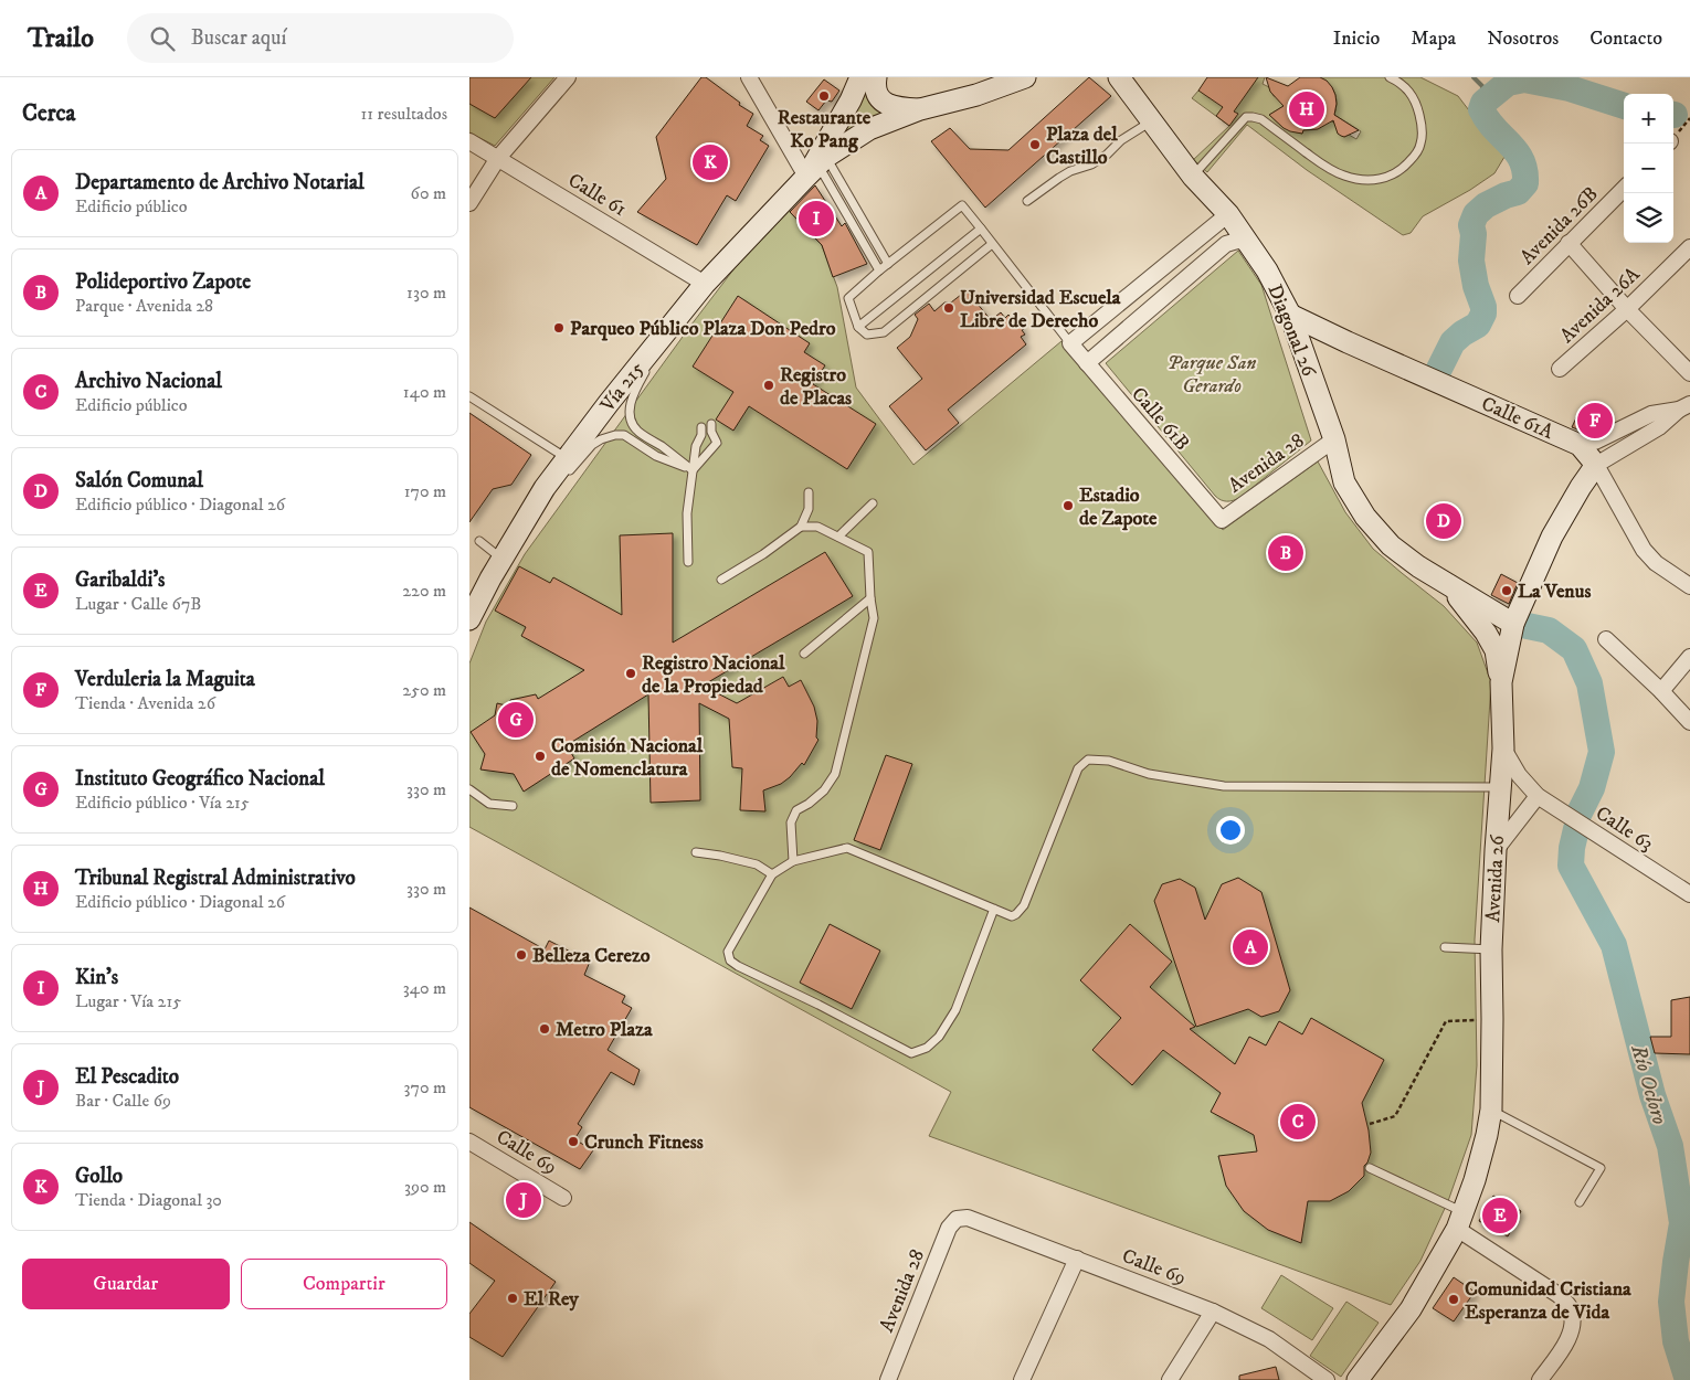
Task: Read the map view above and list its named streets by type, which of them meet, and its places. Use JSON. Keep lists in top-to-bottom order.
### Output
{
  "streets": {
    "street": [
      "Calle 61",
      "Avenida 26B",
      "Avenida 26A",
      "Diagonal 26",
      "Vía 215",
      "Calle 61A",
      "Calle 61B",
      "Avenida 28",
      "Calle 63",
      "Avenida 26",
      "Calle 69"
    ]
  },
  "crossings": [
    ["Calle 61", "Vía 215"],
    ["Diagonal 26", "Calle 61A"],
    ["Diagonal 26", "Avenida 28"],
    ["Diagonal 26", "Avenida 26"],
    ["Calle 61A", "Avenida 26"],
    ["Calle 61B", "Avenida 28"],
    ["Avenida 28", "Calle 69"],
    ["Calle 63", "Avenida 26"]
  ],
  "water": ["Río Ocloro"],
  "parks": ["Parque San Gerardo"],
  "places": [
    "Restaurante Ko Pang",
    "Plaza del Castillo",
    "Universidad Escuela Libre de Derecho",
    "Parqueo Público Plaza Don Pedro",
    "Registro de Placas",
    "Estadio de Zapote",
    "La Venus",
    "Registro Nacional de la Propiedad",
    "Comisión Nacional de Nomenclatura",
    "Belleza Cerezo",
    "Metro Plaza",
    "Crunch Fitness",
    "El Rey",
    "Comunidad Cristiana Esperanza de Vida"
  ],
  "page": {
    "header": "Trailo",
    "search": "Buscar aquí",
    "nav": [
      "Inicio",
      "Mapa",
      "Nosotros",
      "Contacto"
    ],
    "heading": ["Cerca", "11 resultados"],
    "pins": [
      "H",
      "K",
      "I",
      "F",
      "D",
      "B",
      "G",
      "A",
      "C",
      "J",
      "E"
    ],
    "map_buttons": ["+", "−"],
    "list": [
      {
        "mark": "A",
        "name": "Departamento de Archivo Notarial",
        "note": "Edificio público",
        "value": "60 m"
      },
      {
        "mark": "B",
        "name": "Polideportivo Zapote",
        "note": "Parque · Avenida 28",
        "value": "130 m"
      },
      {
        "mark": "C",
        "name": "Archivo Nacional",
        "note": "Edificio público",
        "value": "140 m"
      },
      {
        "mark": "D",
        "name": "Salón Comunal",
        "note": "Edificio público · Diagonal 26",
        "value": "170 m"
      },
      {
        "mark": "E",
        "name": "Garibaldi's",
        "note": "Lugar · Calle 67B",
        "value": "220 m"
      },
      {
        "mark": "F",
        "name": "Verduleria la Maguita",
        "note": "Tienda · Avenida 26",
        "value": "250 m"
      },
      {
        "mark": "G",
        "name": "Instituto Geográfico Nacional",
        "note": "Edificio público · Vía 215",
        "value": "330 m"
      },
      {
        "mark": "H",
        "name": "Tribunal Registral Administrativo",
        "note": "Edificio público · Diagonal 26",
        "value": "330 m"
      },
      {
        "mark": "I",
        "name": "Kin's",
        "note": "Lugar · Vía 215",
        "value": "340 m"
      },
      {
        "mark": "J",
        "name": "El Pescadito",
        "note": "Bar · Calle 69",
        "value": "370 m"
      },
      {
        "mark": "K",
        "name": "Gollo",
        "note": "Tienda · Diagonal 30",
        "value": "390 m"
      }
    ],
    "buttons": ["Guardar", "Compartir"]
  }
}
